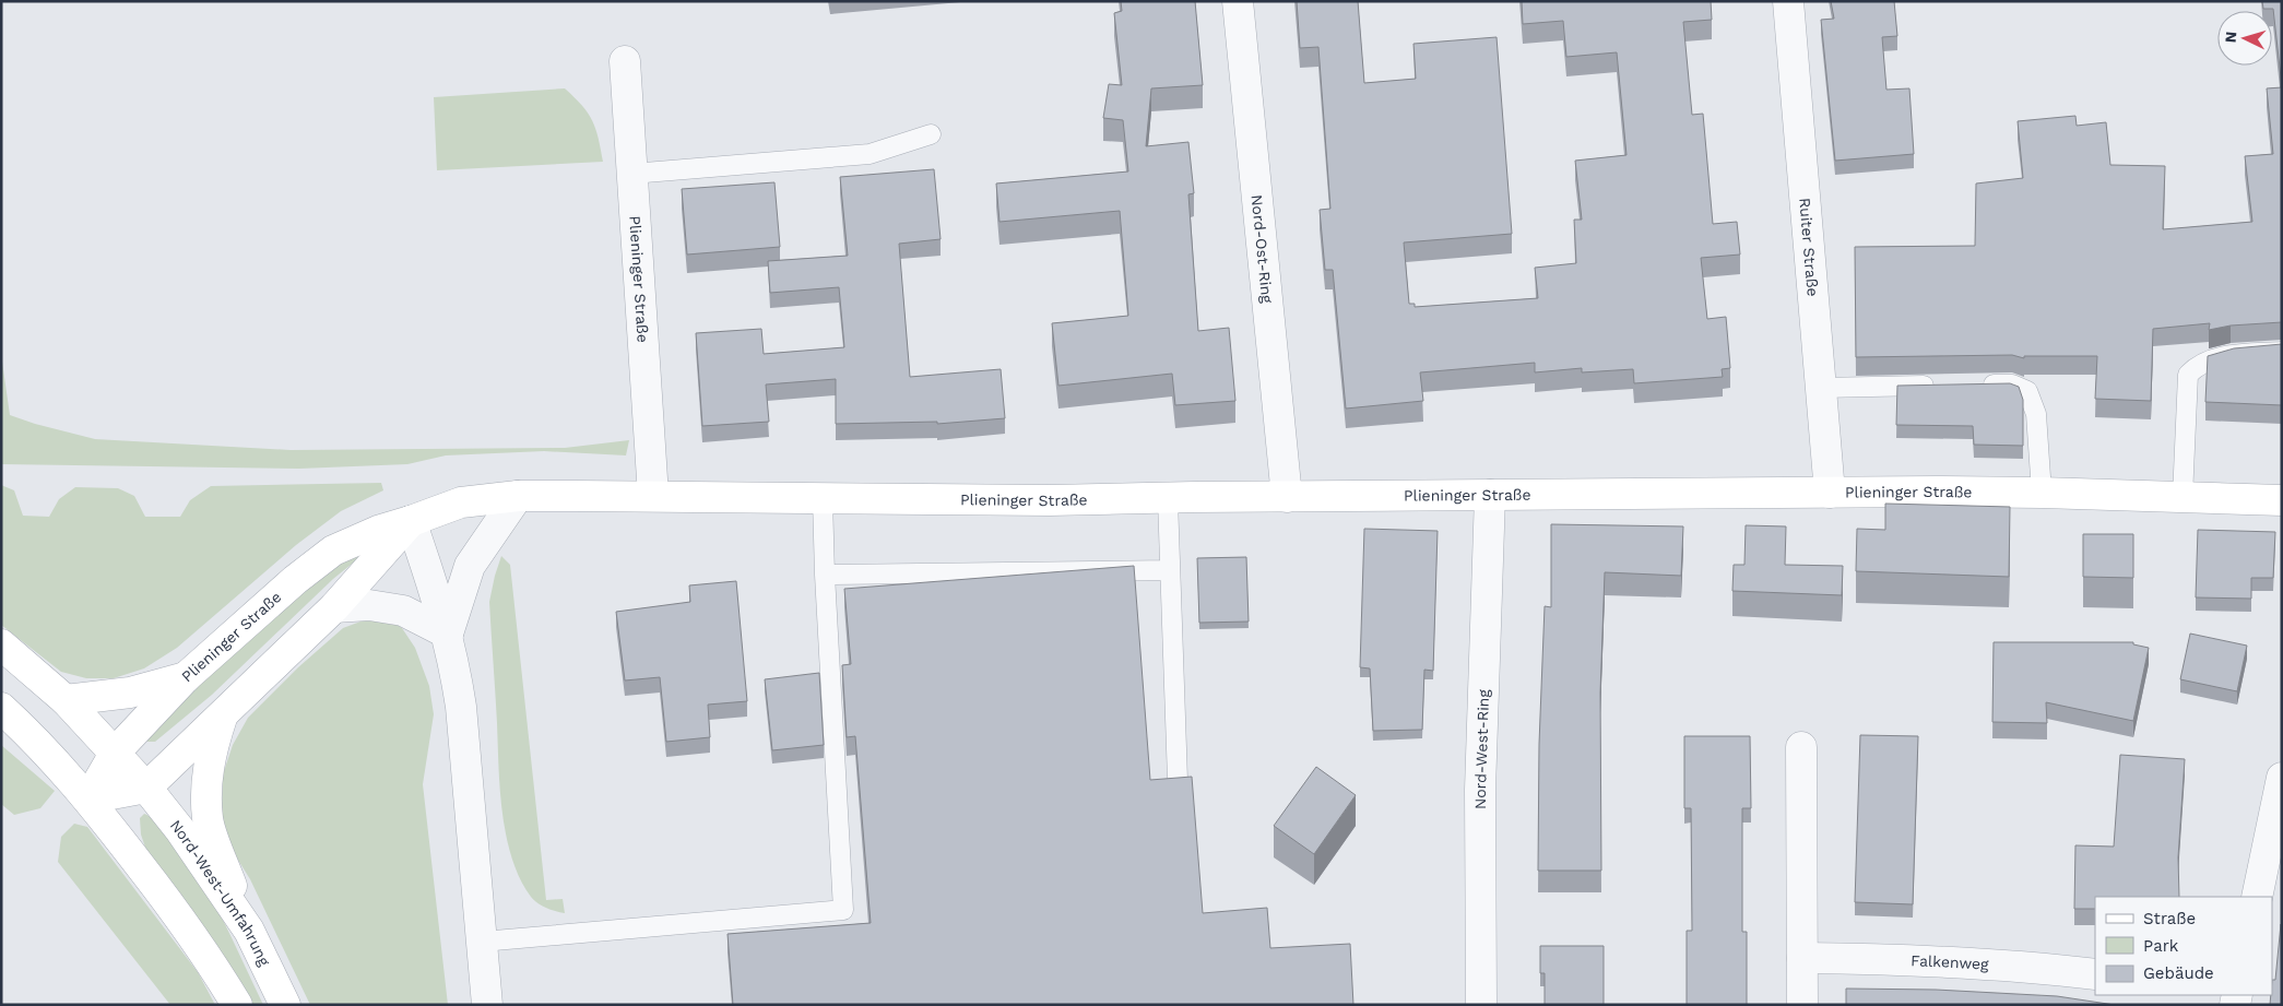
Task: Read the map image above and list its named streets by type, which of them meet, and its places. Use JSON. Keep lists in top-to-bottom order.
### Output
{
  "streets": {
    "main road": ["Plieninger Straße", "Nord-West-Umfahrung"],
    "street": [
      "Ruiter Straße",
      "Nord-Ost-Ring",
      "Nord-West-Ring",
      "Falkenweg"
    ]
  },
  "crossings": [
    ["Ruiter Straße", "Plieninger Straße"],
    ["Nord-Ost-Ring", "Plieninger Straße"],
    ["Plieninger Straße", "Nord-West-Ring"],
    ["Plieninger Straße", "Nord-West-Umfahrung"]
  ],
  "legend": ["Straße", "Park", "Gebäude"],
  "north": "left"
}
